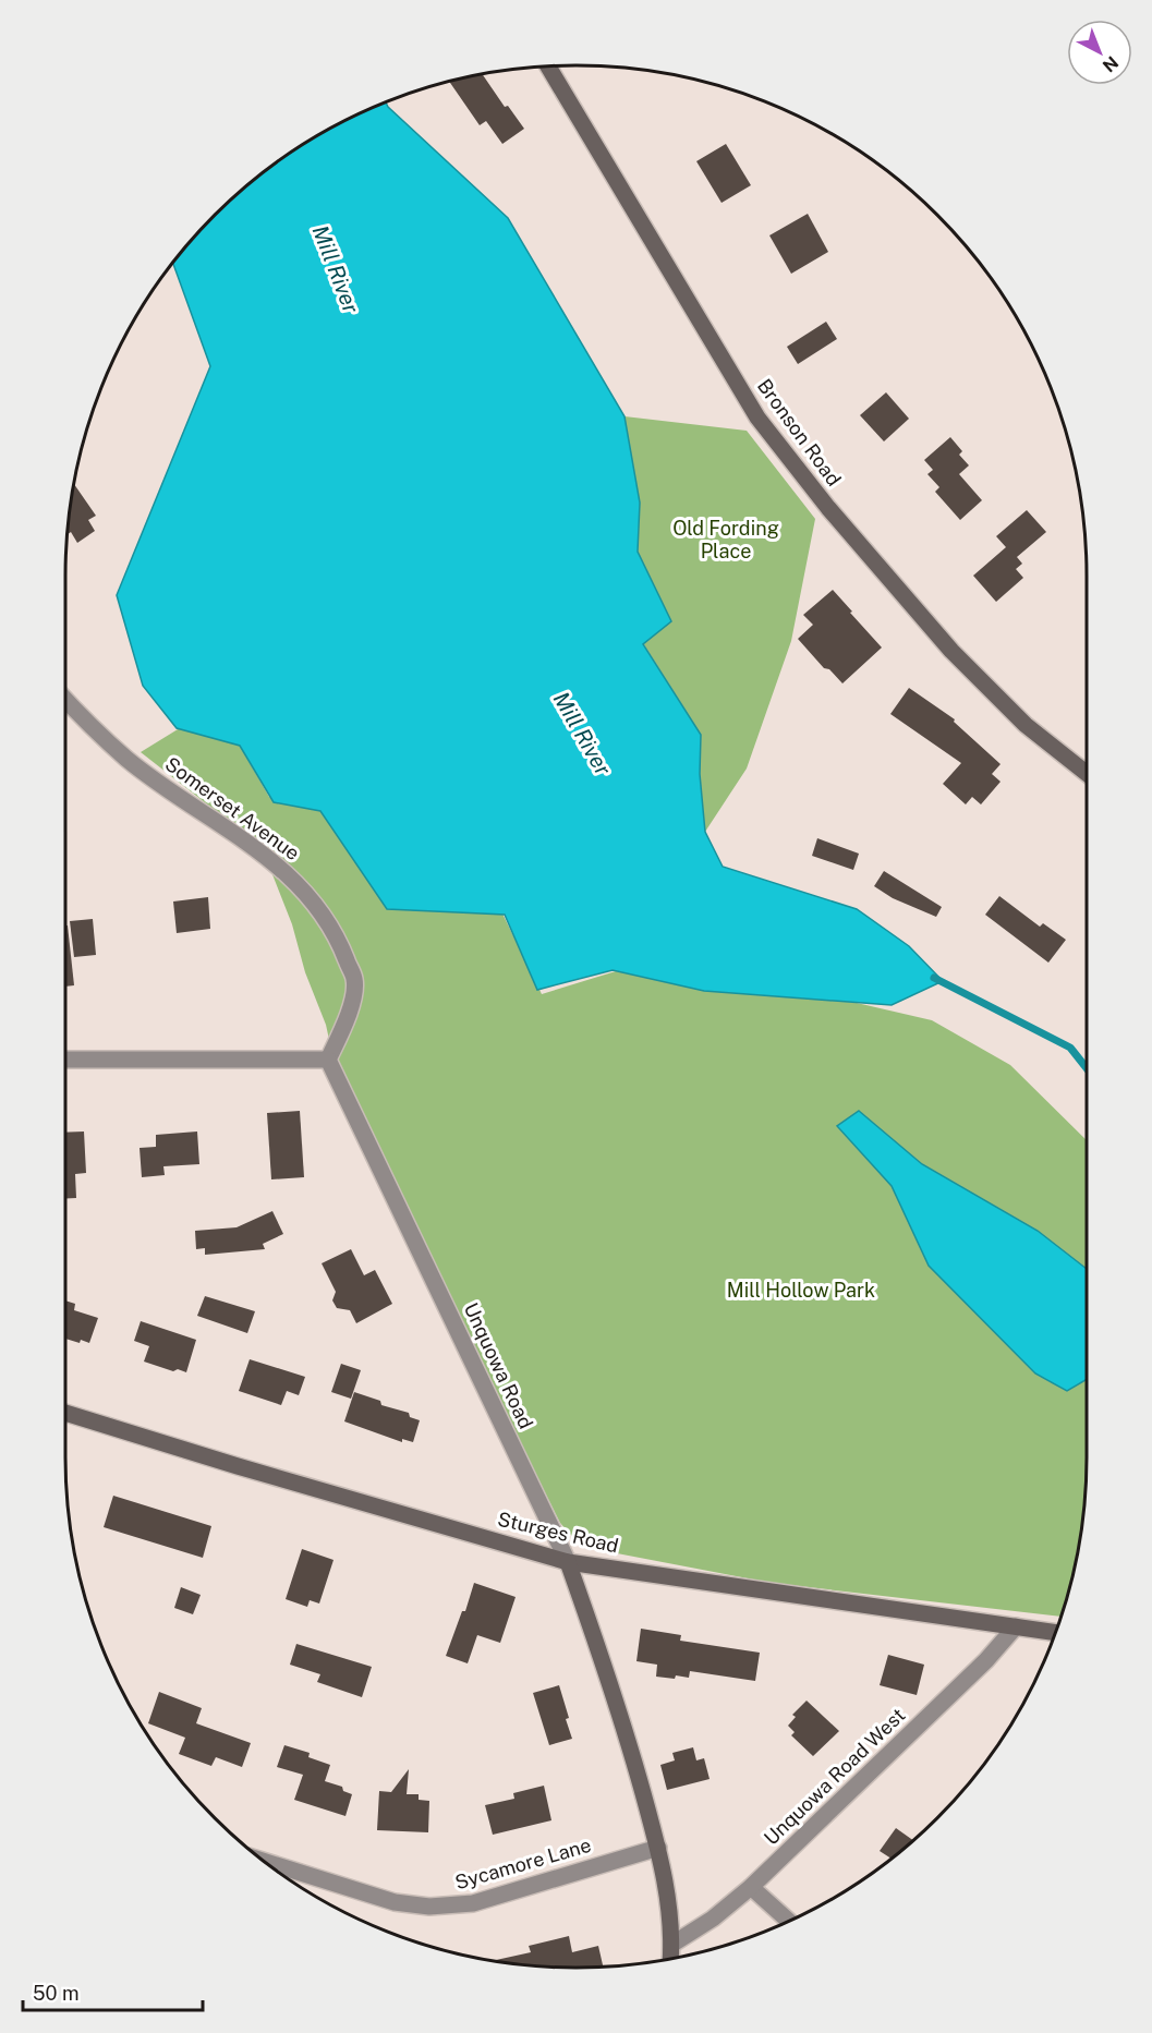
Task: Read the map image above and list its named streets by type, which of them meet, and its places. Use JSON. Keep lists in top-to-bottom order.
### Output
{
  "streets": {
    "main road": ["Bronson Road", "Unquowa Road", "Sturges Road"],
    "street": ["Somerset Avenue", "Unquowa Road West", "Sycamore Lane"]
  },
  "crossings": [
    ["Somerset Avenue", "Unquowa Road"],
    ["Unquowa Road", "Sturges Road"],
    ["Unquowa Road", "Unquowa Road West"],
    ["Unquowa Road", "Sycamore Lane"],
    ["Sturges Road", "Unquowa Road West"]
  ],
  "water": ["Mill River"],
  "parks": ["Old Fording Place", "Mill Hollow Park"],
  "scale_bar": "50 m",
  "north": "bottom right"
}
